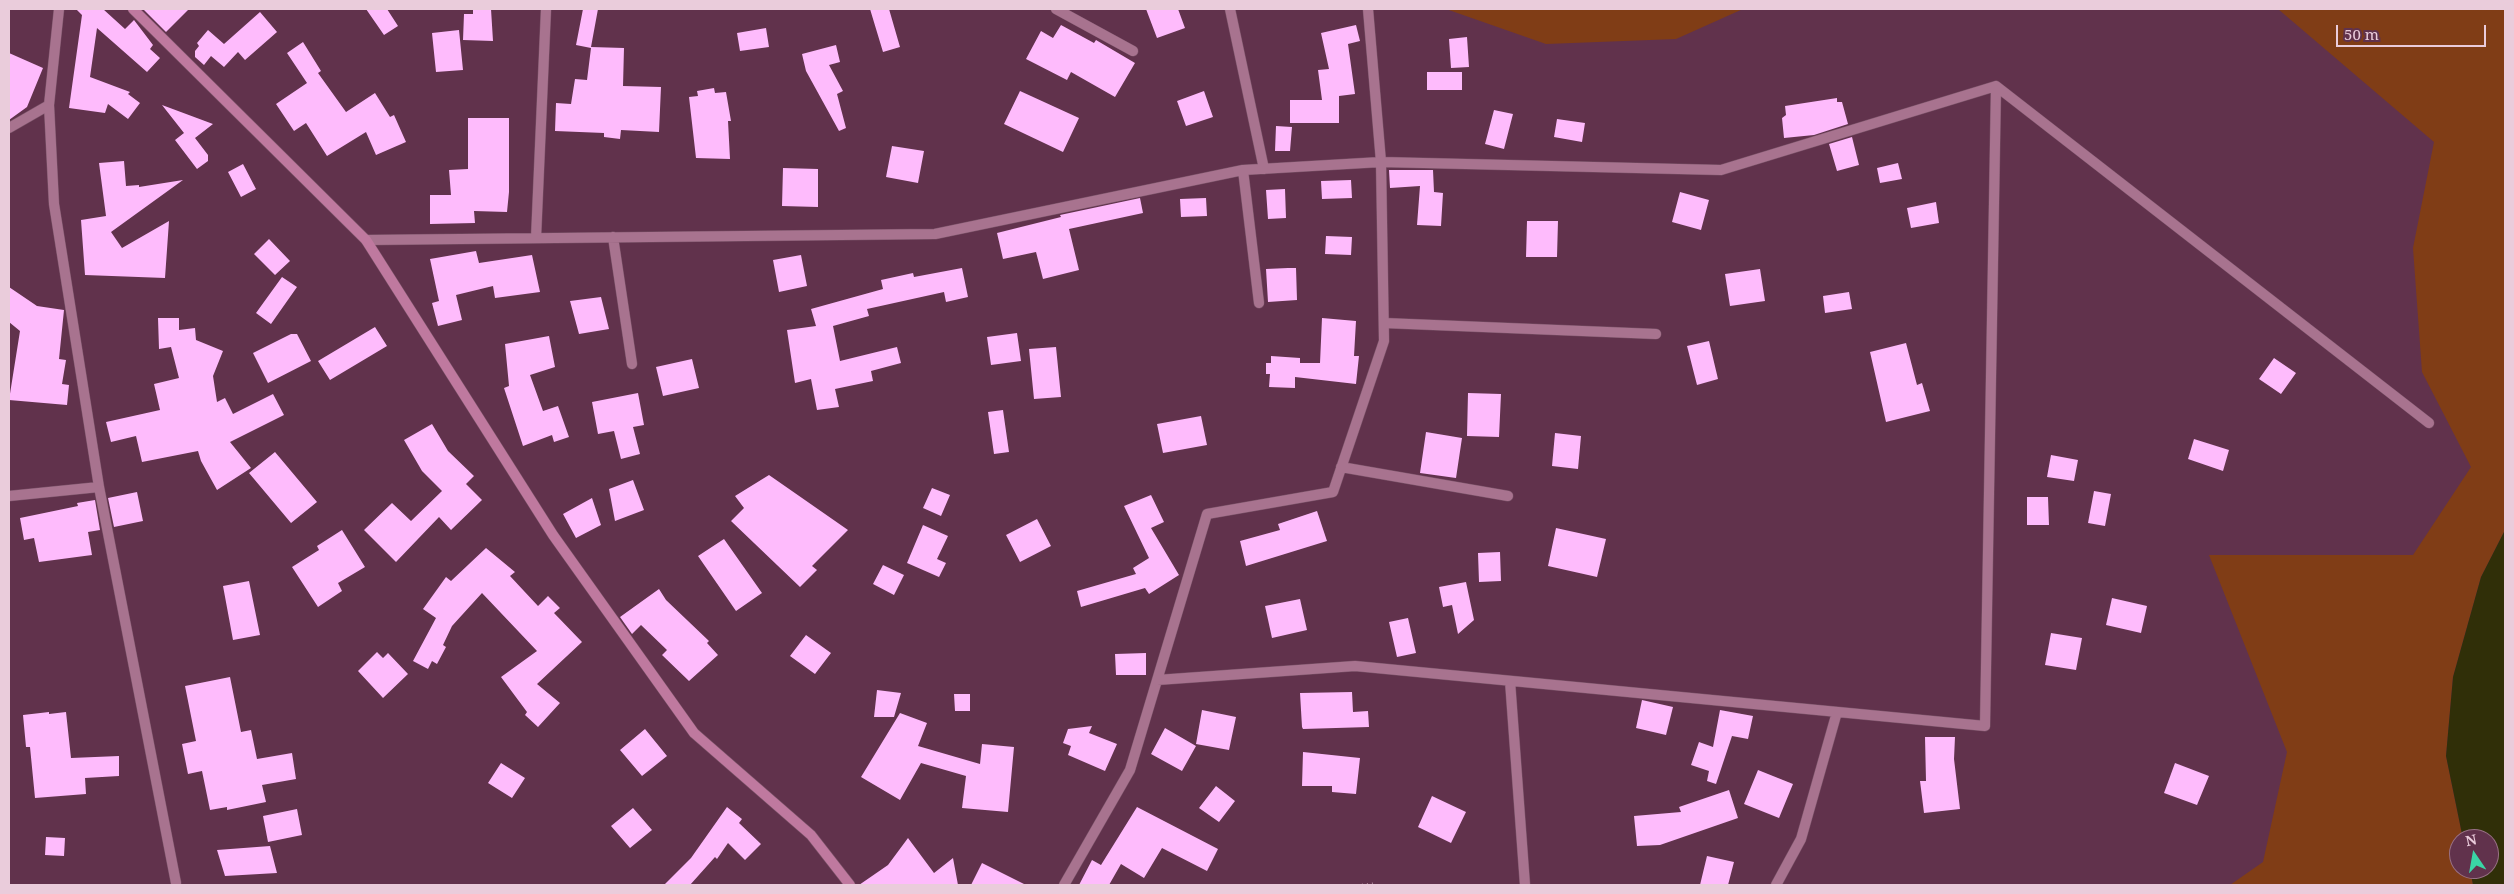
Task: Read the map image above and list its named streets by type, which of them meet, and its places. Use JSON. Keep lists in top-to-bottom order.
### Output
{
  "scale_bar": "50 m",
  "north": "top"
}
